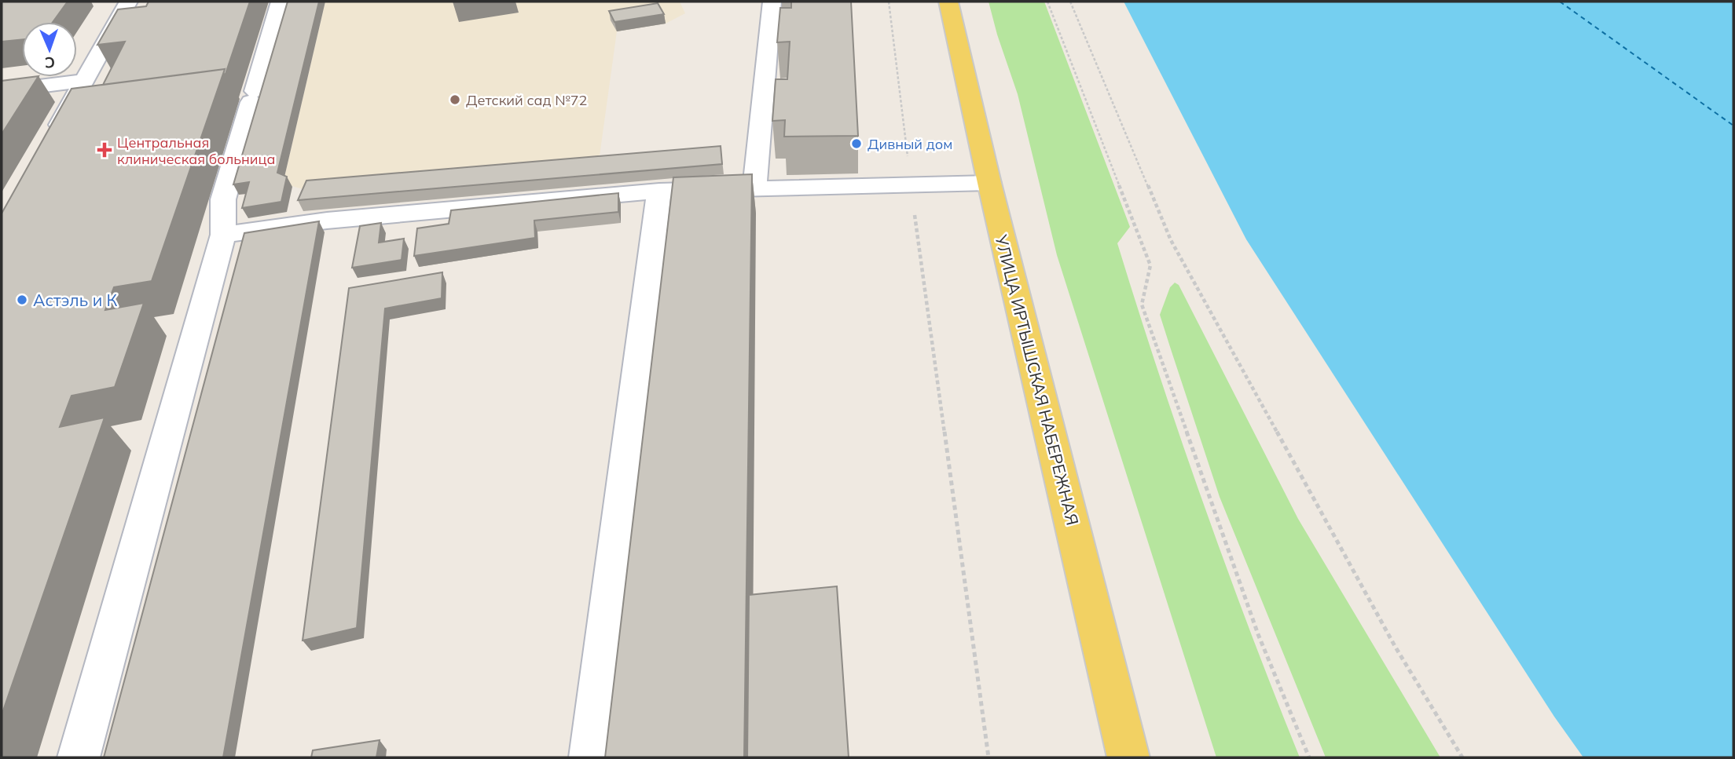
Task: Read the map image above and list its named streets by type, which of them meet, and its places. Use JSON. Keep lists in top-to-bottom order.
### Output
{
  "streets": {
    "main road": ["УЛИЦА ИРТЫШСКАЯ НАБЕРЕЖНАЯ"]
  },
  "places": {
    "other": ["Детский сад №72", "Дивный дом", "Астэль и К"],
    "health": ["Центральная клиническая больница"]
  },
  "north": "bottom"
}
